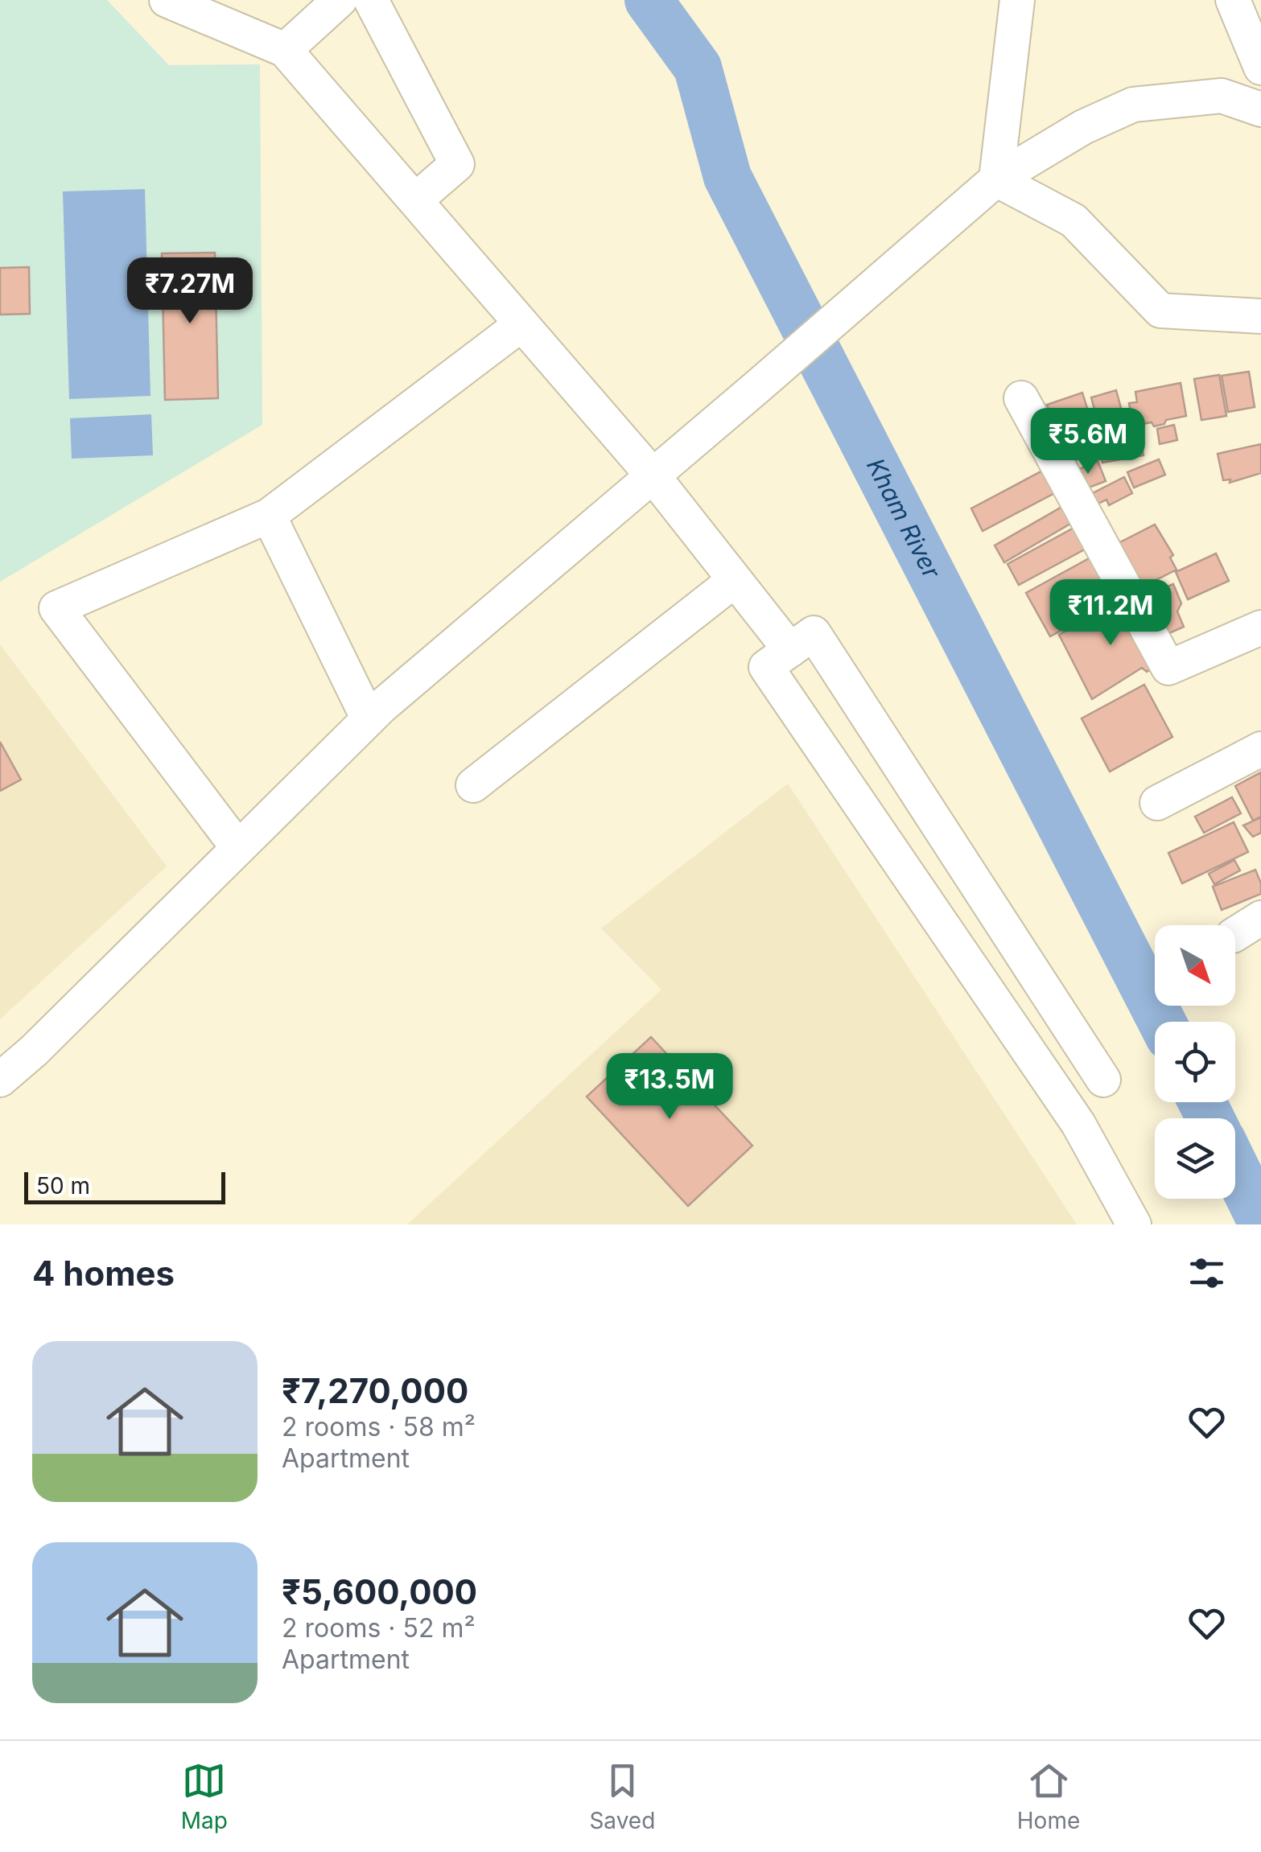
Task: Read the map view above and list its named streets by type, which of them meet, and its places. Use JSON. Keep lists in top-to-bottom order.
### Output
{
  "water": ["Kham River"],
  "scale_bar": "50 m",
  "north": "bottom right",
  "page": {
    "price": [
      "₹7.27M",
      "₹5.6M",
      "₹11.2M",
      "₹13.5M"
    ],
    "scale": "50 m",
    "heading": "4 homes",
    "list": [
      {
        "name": "₹7,270,000",
        "note": "2 rooms · 58 m² · Apartment"
      },
      {
        "name": "₹5,600,000",
        "note": "2 rooms · 52 m² · Apartment"
      }
    ],
    "tabs": ["Map", "Saved", "Home"]
  }
}
